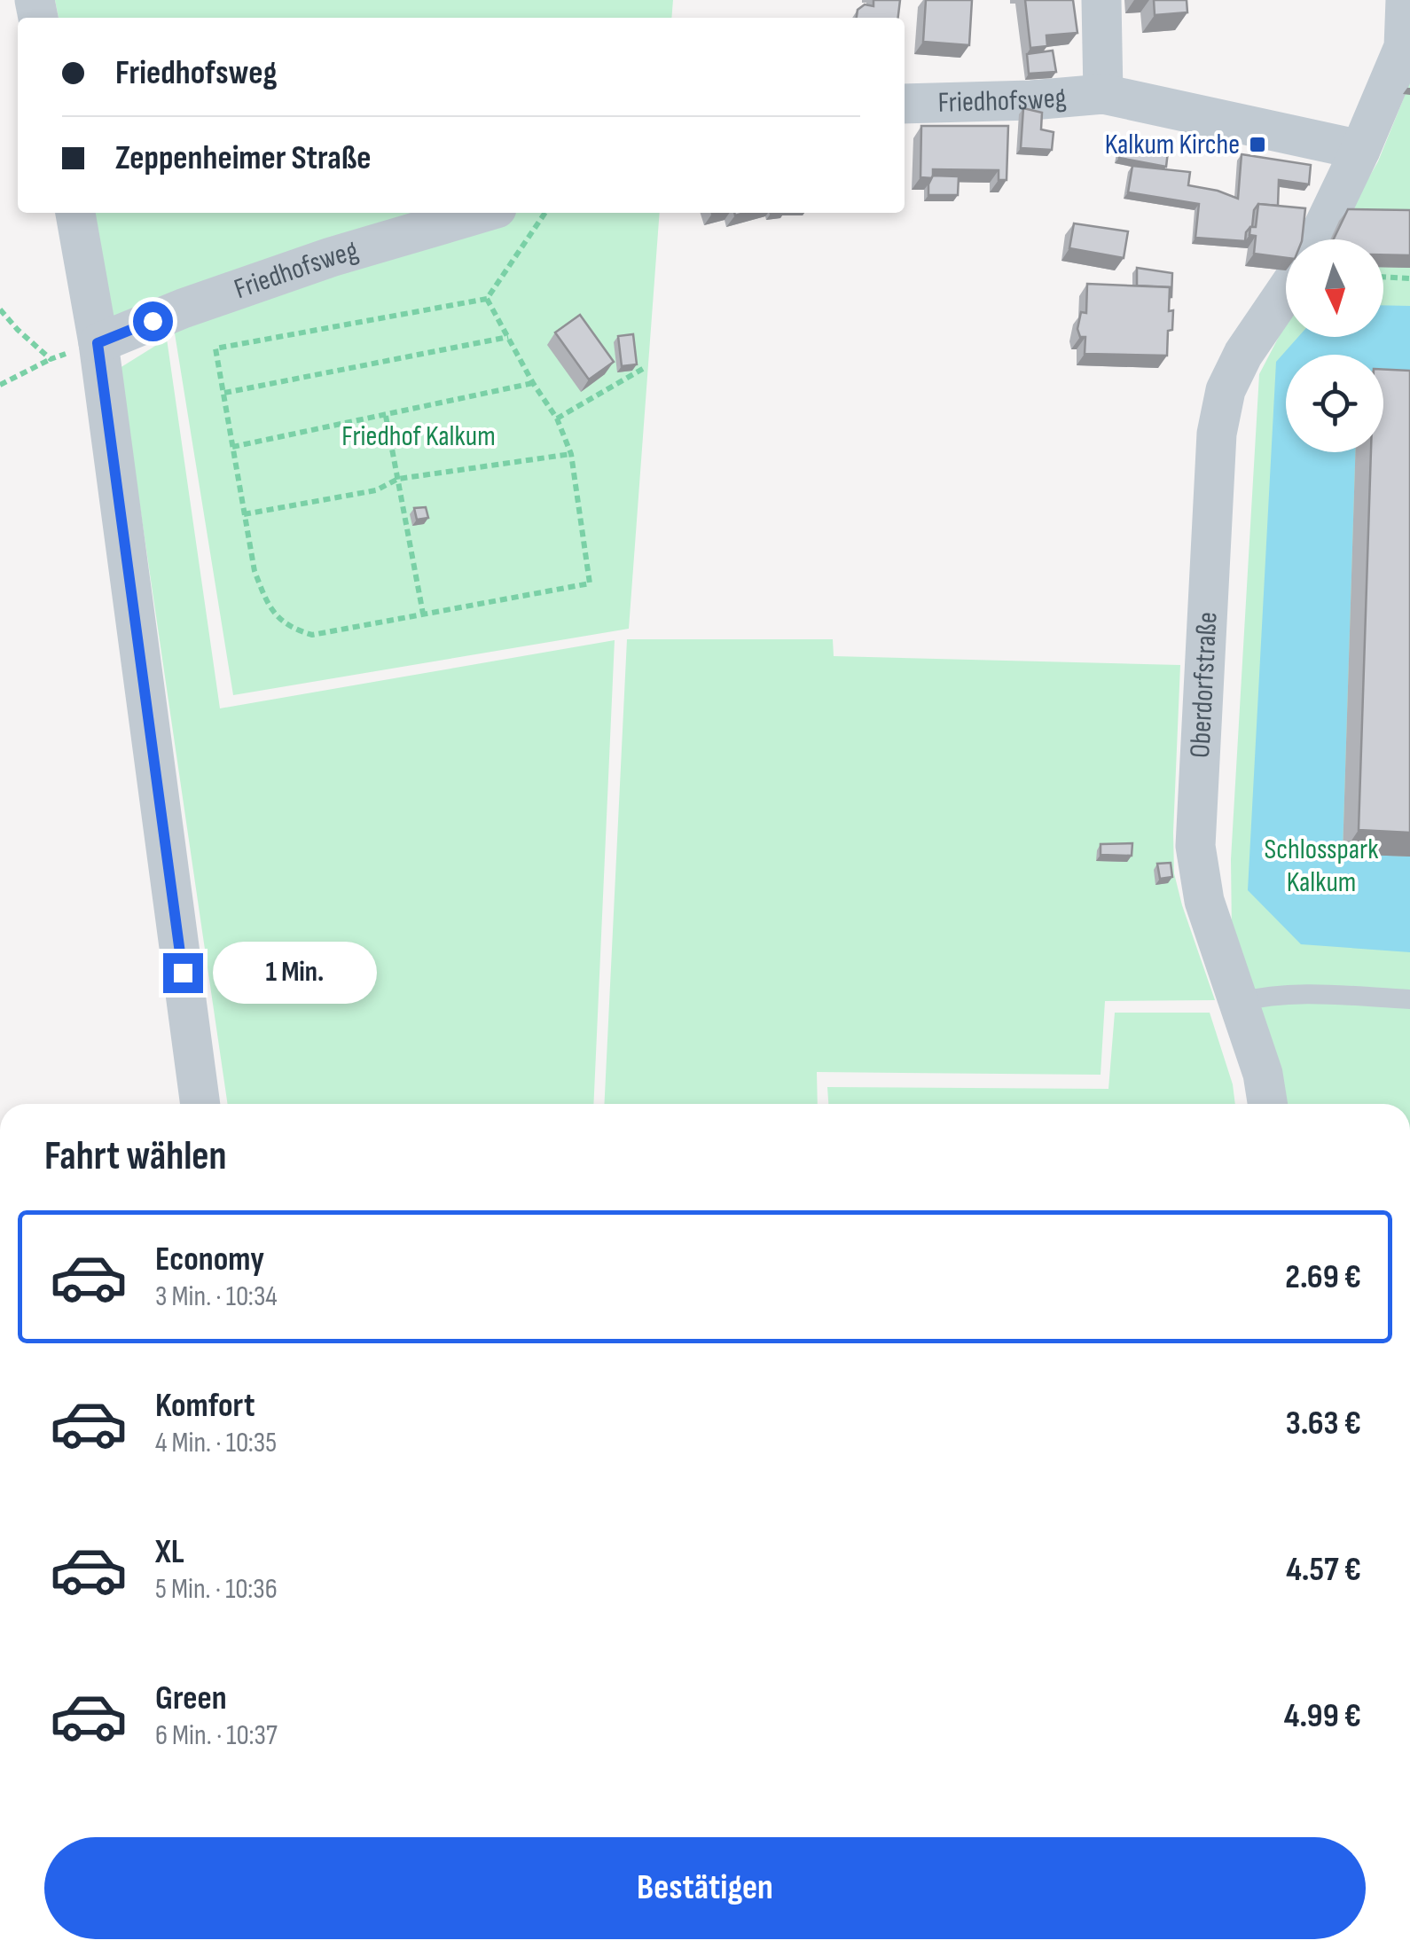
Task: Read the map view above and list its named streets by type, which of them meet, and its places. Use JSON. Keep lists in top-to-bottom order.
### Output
{
  "streets": {
    "street": ["Friedhofsweg", "Oberdorfstraße"]
  },
  "parks": ["Friedhof Kalkum", "Schlosspark Kalkum"],
  "places": {
    "transit": ["Kalkum Kirche"]
  },
  "north": "bottom",
  "page": {
    "banner": ["Friedhofsweg", "Zeppenheimer Straße"],
    "bubble": "1 Min.",
    "heading": "Fahrt wählen",
    "list": [
      {
        "name": "Economy",
        "note": "3 Min. · 10:34",
        "value": "2.69 €"
      },
      {
        "name": "Komfort",
        "note": "4 Min. · 10:35",
        "value": "3.63 €"
      },
      {
        "name": "XL",
        "note": "5 Min. · 10:36",
        "value": "4.57 €"
      },
      {
        "name": "Green",
        "note": "6 Min. · 10:37",
        "value": "4.99 €"
      }
    ],
    "buttons": "Bestätigen"
  }
}
